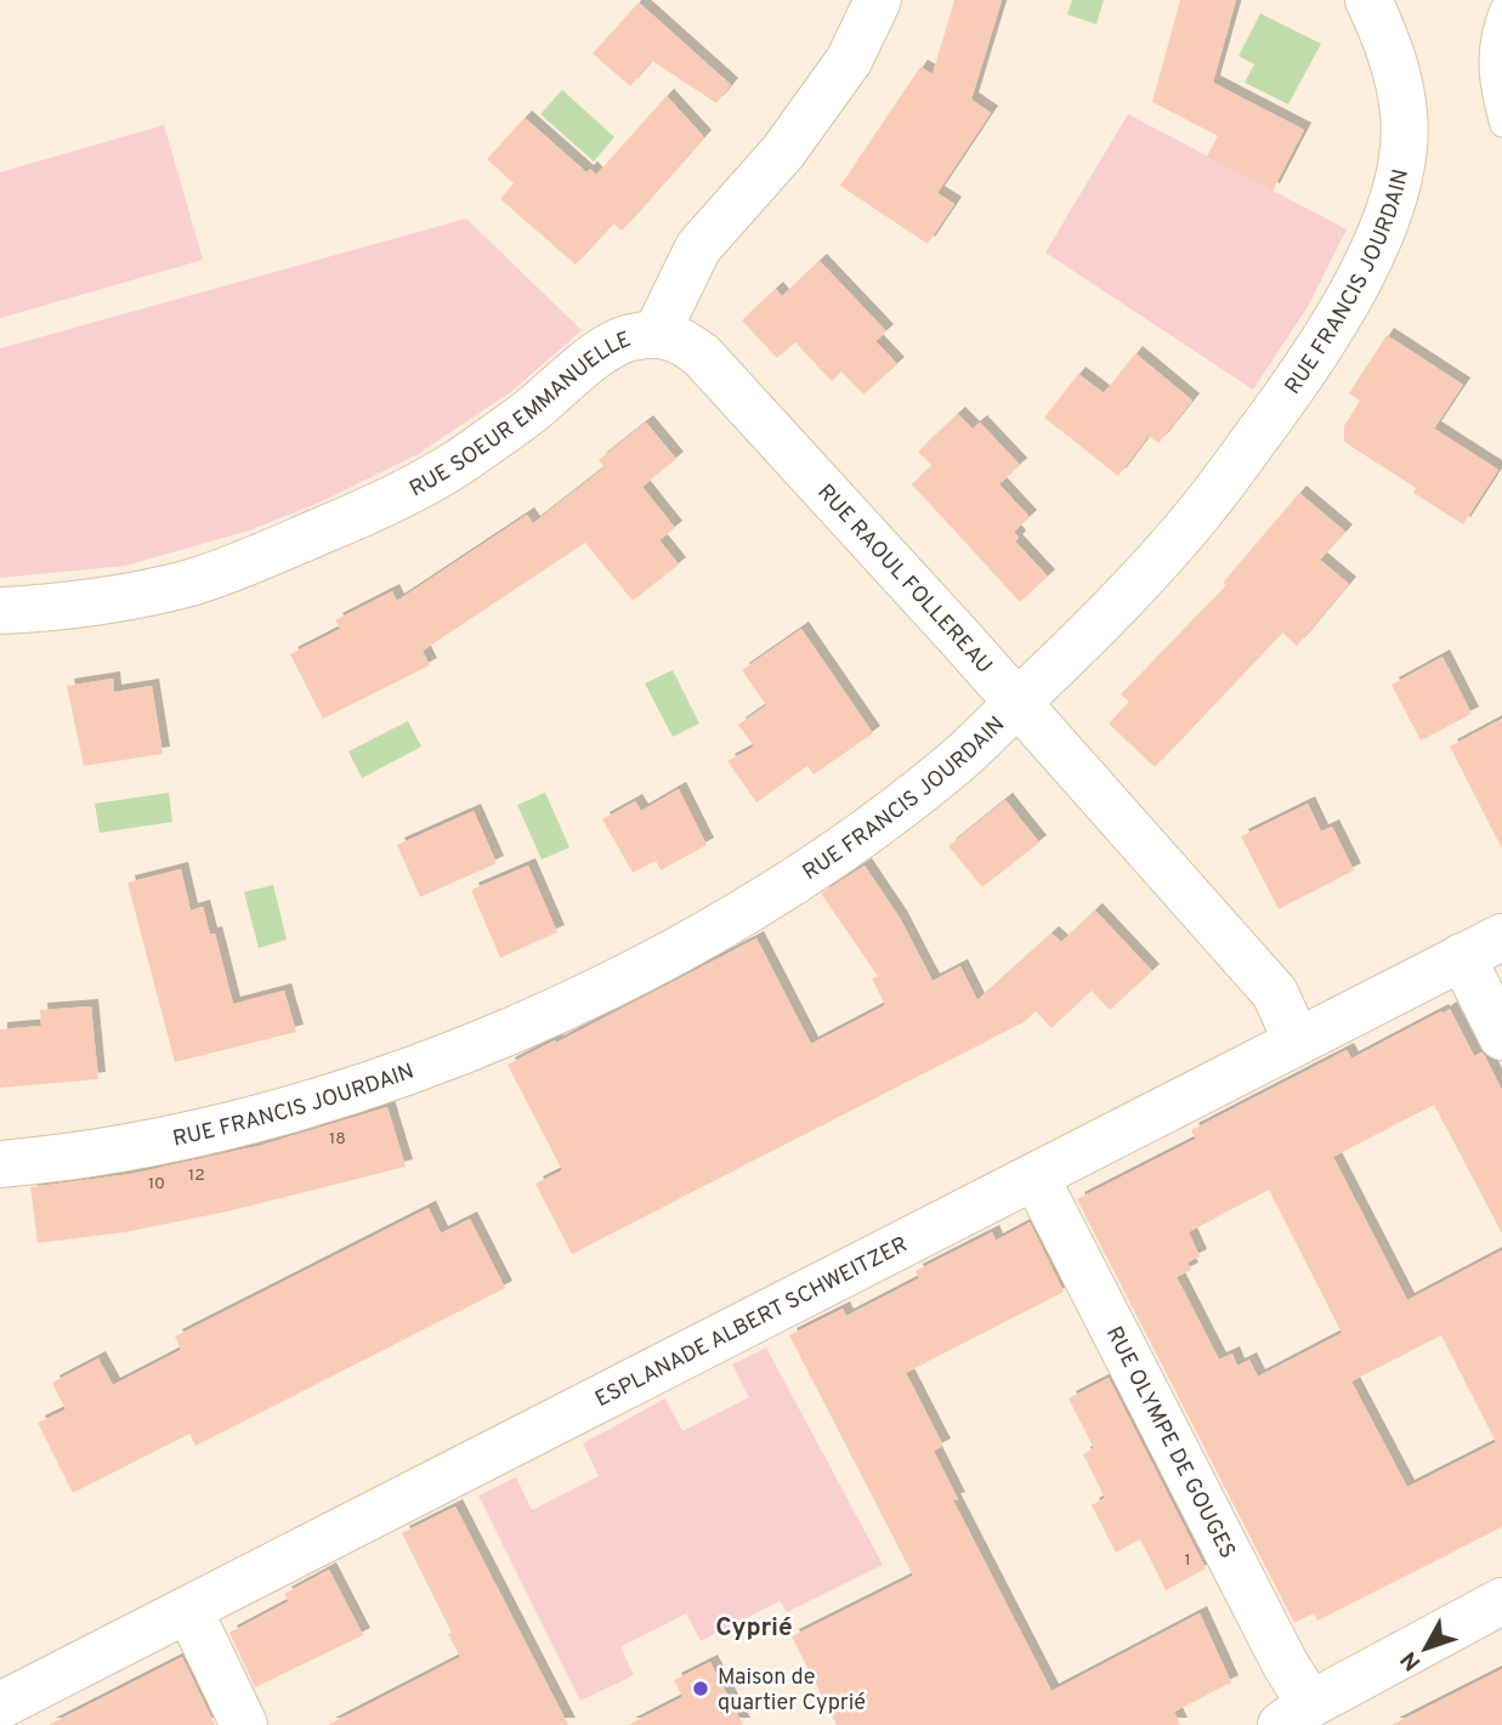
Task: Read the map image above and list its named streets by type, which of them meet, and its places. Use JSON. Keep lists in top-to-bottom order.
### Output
{
  "streets": {
    "street": [
      "RUE FRANCIS JOURDAIN",
      "RUE SOEUR EMMANUELLE",
      "RUE RAOUL FOLLEREAU",
      "ESPLANADE ALBERT SCHWEITZER",
      "RUE OLYMPE DE GOUGES"
    ]
  },
  "crossings": [
    ["RUE FRANCIS JOURDAIN", "RUE RAOUL FOLLEREAU"],
    ["RUE SOEUR EMMANUELLE", "RUE RAOUL FOLLEREAU"],
    ["RUE RAOUL FOLLEREAU", "ESPLANADE ALBERT SCHWEITZER"],
    ["ESPLANADE ALBERT SCHWEITZER", "RUE OLYMPE DE GOUGES"]
  ],
  "districts": ["Cyprié"],
  "places": ["Maison de quartier Cyprié"],
  "house_numbers": [
    "18",
    "12",
    "10",
    "1"
  ],
  "north": "bottom left"
}
